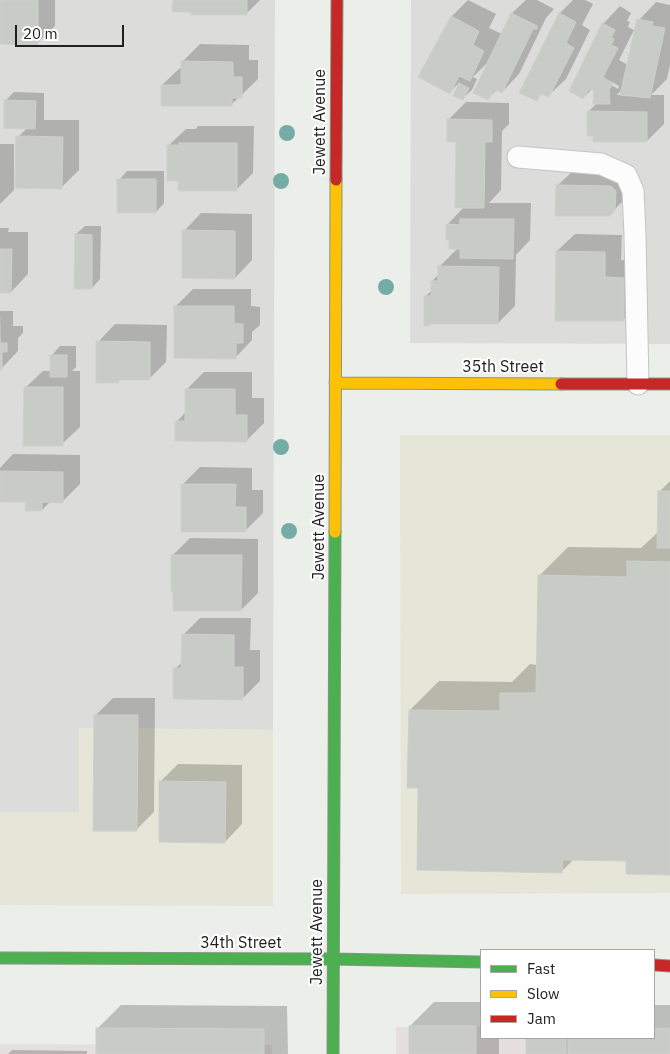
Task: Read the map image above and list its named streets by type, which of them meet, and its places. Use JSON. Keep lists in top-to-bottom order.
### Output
{
  "streets": {
    "street": ["Jewett Avenue", "35th Street", "34th Street"]
  },
  "crossings": [
    ["Jewett Avenue", "35th Street"],
    ["Jewett Avenue", "34th Street"]
  ],
  "legend": ["Fast", "Slow", "Jam"],
  "scale_bar": "20 m"
}
